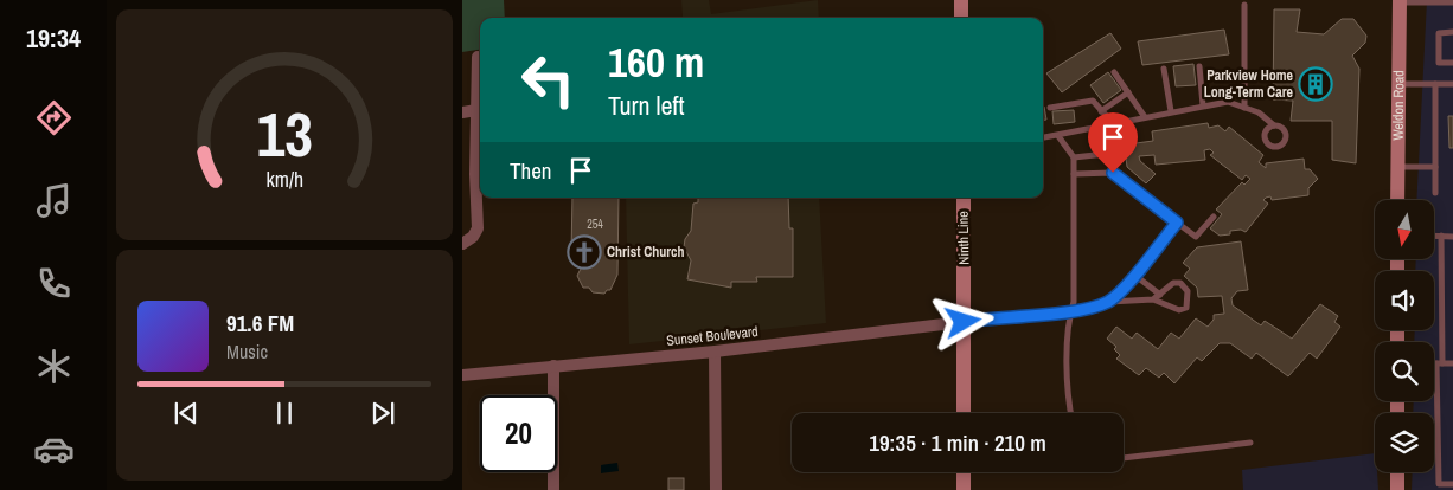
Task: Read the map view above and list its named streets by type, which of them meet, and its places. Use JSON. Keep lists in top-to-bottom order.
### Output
{
  "streets": {
    "street": ["Weldon Road", "Ninth Line", "Sunset Boulevard"]
  },
  "crossings": [
    ["Ninth Line", "Sunset Boulevard"]
  ],
  "places": {
    "building": ["Parkview Home Long-Term Care"],
    "church": ["Christ Church"]
  },
  "house_numbers": ["254"],
  "north": "bottom",
  "page": {
    "tabs": "19:34",
    "turn": ["160 m", "Turn left"],
    "then": "Then",
    "song": ["91.6 FM", "Music"],
    "limit": "20",
    "trip": "19:35 · 1 min · 210 m",
    "gauge": ["13", "km/h"]
  }
}
